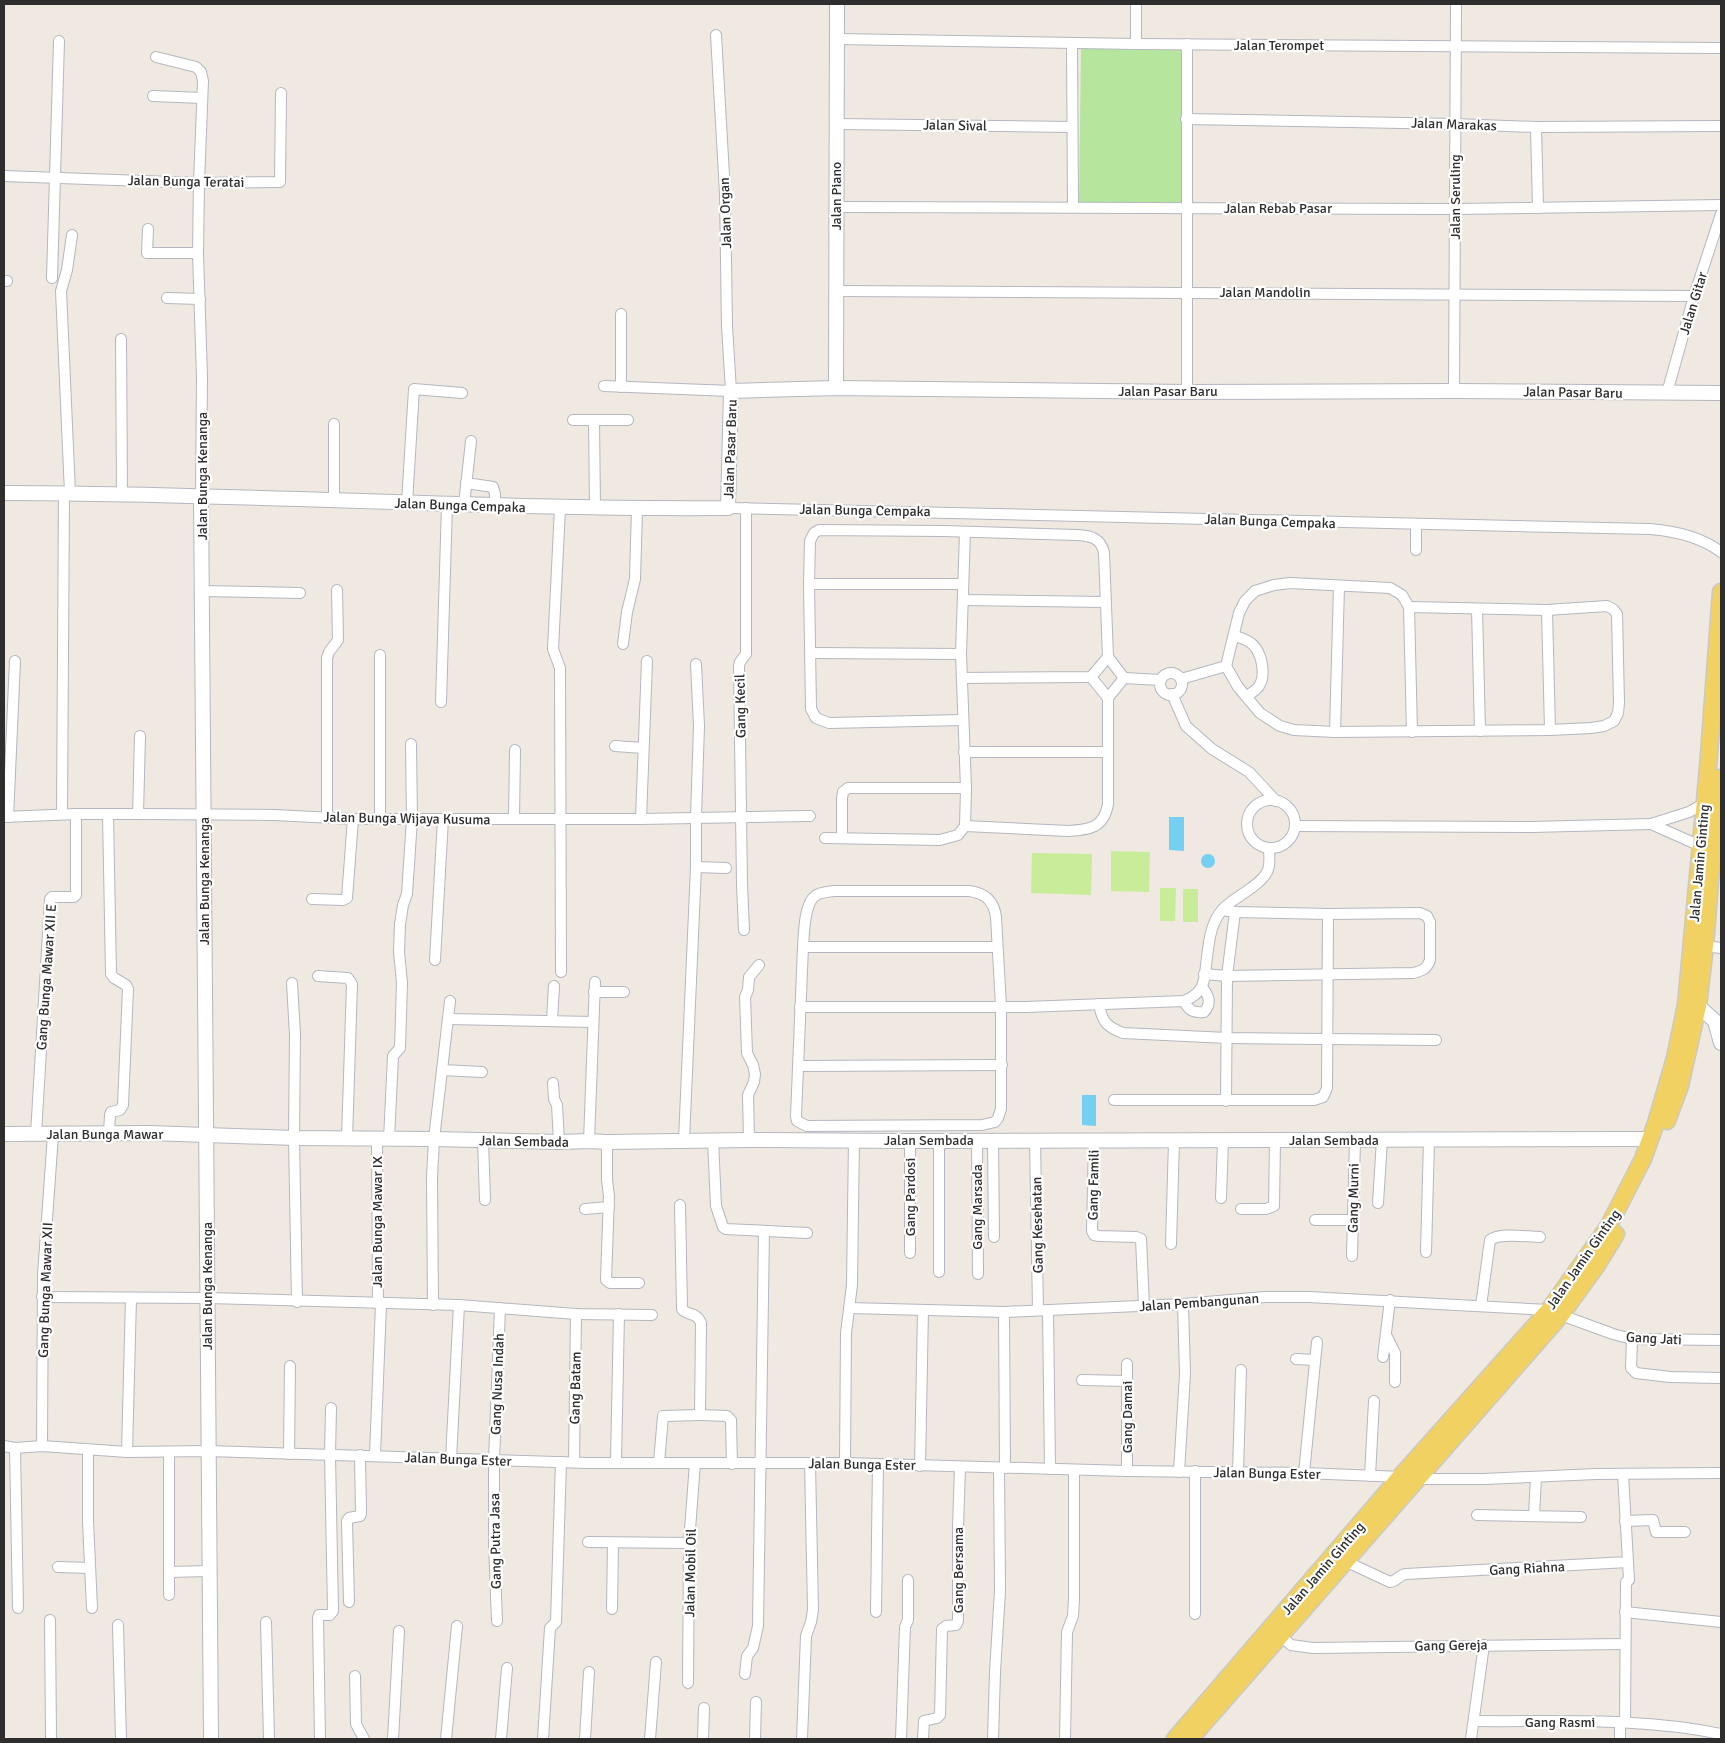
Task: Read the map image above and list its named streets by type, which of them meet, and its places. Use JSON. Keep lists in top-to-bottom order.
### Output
{
  "streets": {
    "main road": ["Jalan Jamin Ginting"],
    "street": [
      "Jalan Terompet",
      "Jalan Marakas",
      "Jalan Sival",
      "Jalan Bunga Teratai",
      "Jalan Piano",
      "Jalan Seruling",
      "Jalan Rebab Pasar",
      "Jalan Organ",
      "Jalan Mandolin",
      "Jalan Gitar",
      "Jalan Pasar Baru",
      "Jalan Bunga Kenanga",
      "Jalan Bunga Cempaka",
      "Gang Kecil",
      "Jalan Bunga Wijaya Kusuma",
      "Gang Bunga Mawar XII E",
      "Jalan Bunga Mawar",
      "Jalan Sembada",
      "Gang Famili",
      "Gang Pardosi",
      "Gang Murni",
      "Gang Marsada",
      "Jalan Bunga Mawar IX",
      "Gang Kesehatan",
      "Gang Bunga Mawar XII",
      "Jalan Pembangunan",
      "Gang Jati",
      "Gang Nusa Indah",
      "Gang Batam",
      "Gang Damai",
      "Jalan Bunga Ester",
      "Gang Putra Jasa",
      "Gang Riahna",
      "Gang Bersama",
      "Jalan Mobil Oil",
      "Gang Gereja",
      "Gang Rasmi"
    ]
  },
  "crossings": [
    ["Jalan Terompet", "Jalan Piano"],
    ["Jalan Terompet", "Jalan Seruling"],
    ["Jalan Marakas", "Jalan Seruling"],
    ["Jalan Sival", "Jalan Piano"],
    ["Jalan Bunga Teratai", "Jalan Bunga Kenanga"],
    ["Jalan Piano", "Jalan Rebab Pasar"],
    ["Jalan Piano", "Jalan Mandolin"],
    ["Jalan Piano", "Jalan Pasar Baru"],
    ["Jalan Seruling", "Jalan Rebab Pasar"],
    ["Jalan Seruling", "Jalan Mandolin"],
    ["Jalan Seruling", "Jalan Pasar Baru"],
    ["Jalan Organ", "Jalan Pasar Baru"],
    ["Jalan Mandolin", "Jalan Gitar"],
    ["Jalan Gitar", "Jalan Pasar Baru"],
    ["Jalan Pasar Baru", "Jalan Bunga Cempaka"],
    ["Jalan Bunga Kenanga", "Jalan Bunga Cempaka"],
    ["Jalan Bunga Kenanga", "Jalan Bunga Wijaya Kusuma"],
    ["Jalan Bunga Kenanga", "Jalan Bunga Mawar"],
    ["Jalan Bunga Kenanga", "Jalan Sembada"],
    ["Jalan Bunga Kenanga", "Jalan Bunga Ester"],
    ["Jalan Bunga Cempaka", "Gang Kecil"],
    ["Gang Kecil", "Jalan Bunga Wijaya Kusuma"],
    ["Jalan Bunga Wijaya Kusuma", "Gang Bunga Mawar XII E"],
    ["Jalan Bunga Wijaya Kusuma", "Jalan Bunga Mawar IX"],
    ["Jalan Jamin Ginting", "Jalan Sembada"],
    ["Jalan Jamin Ginting", "Jalan Pembangunan"],
    ["Jalan Jamin Ginting", "Gang Jati"],
    ["Jalan Jamin Ginting", "Jalan Bunga Ester"],
    ["Jalan Jamin Ginting", "Gang Riahna"],
    ["Jalan Jamin Ginting", "Gang Gereja"],
    ["Gang Bunga Mawar XII E", "Jalan Bunga Mawar"],
    ["Jalan Bunga Mawar", "Jalan Sembada"],
    ["Jalan Bunga Mawar", "Gang Bunga Mawar XII"],
    ["Jalan Sembada", "Gang Famili"],
    ["Jalan Sembada", "Gang Pardosi"],
    ["Jalan Sembada", "Gang Murni"],
    ["Jalan Sembada", "Gang Marsada"],
    ["Jalan Sembada", "Jalan Bunga Mawar IX"],
    ["Jalan Sembada", "Gang Kesehatan"],
    ["Gang Famili", "Jalan Pembangunan"],
    ["Jalan Bunga Mawar IX", "Jalan Bunga Ester"],
    ["Gang Kesehatan", "Jalan Pembangunan"],
    ["Gang Kesehatan", "Jalan Bunga Ester"],
    ["Gang Bunga Mawar XII", "Jalan Bunga Ester"],
    ["Jalan Pembangunan", "Gang Jati"],
    ["Gang Nusa Indah", "Jalan Bunga Ester"],
    ["Gang Nusa Indah", "Gang Putra Jasa"],
    ["Gang Batam", "Jalan Bunga Ester"],
    ["Gang Damai", "Jalan Bunga Ester"],
    ["Jalan Bunga Ester", "Gang Putra Jasa"],
    ["Jalan Bunga Ester", "Gang Bersama"],
    ["Jalan Bunga Ester", "Jalan Mobil Oil"]
  ]
}
